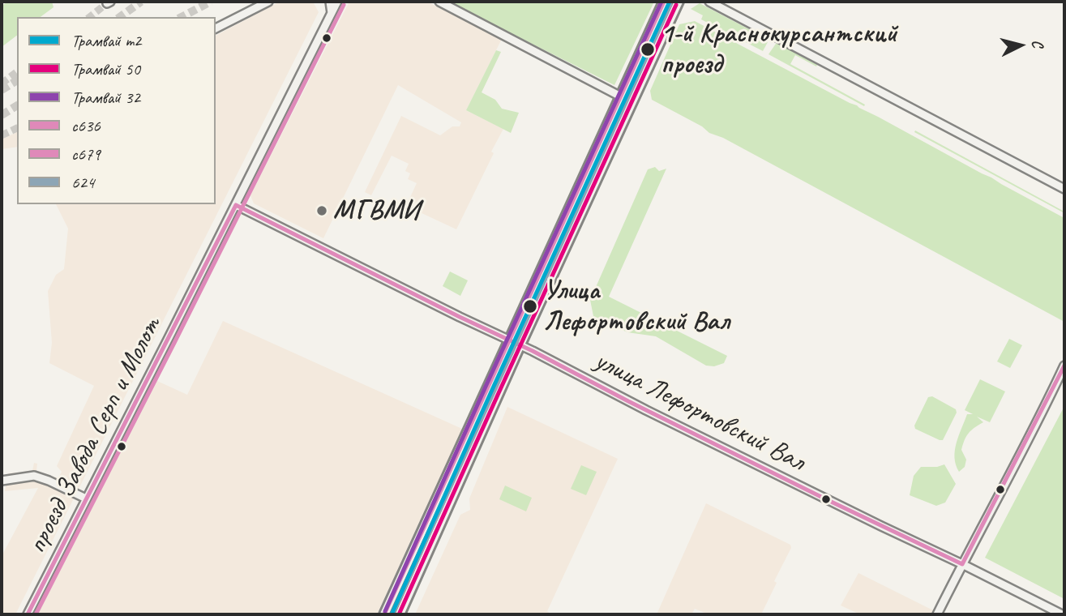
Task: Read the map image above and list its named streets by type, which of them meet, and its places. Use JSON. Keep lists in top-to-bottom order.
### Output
{
  "streets": {
    "street": ["улица Лефортовский Вал", "проезд Завода Серп и Молот"]
  },
  "crossings": [
    ["улица Лефортовский Вал", "проезд Завода Серп и Молот"]
  ],
  "places": ["1-й Краснокурсантский проезд", "МГВМИ", "Улица Лефортовский Вал"],
  "lines": [
    "tram line т2",
    "tram line 32",
    "transit line с636",
    "tram line 50",
    "transit line с679",
    "transit line 624"
  ],
  "legend": [
    "Трамвай т2",
    "Трамвай 50",
    "Трамвай 32",
    "с636",
    "с679",
    "624"
  ],
  "north": "right"
}
